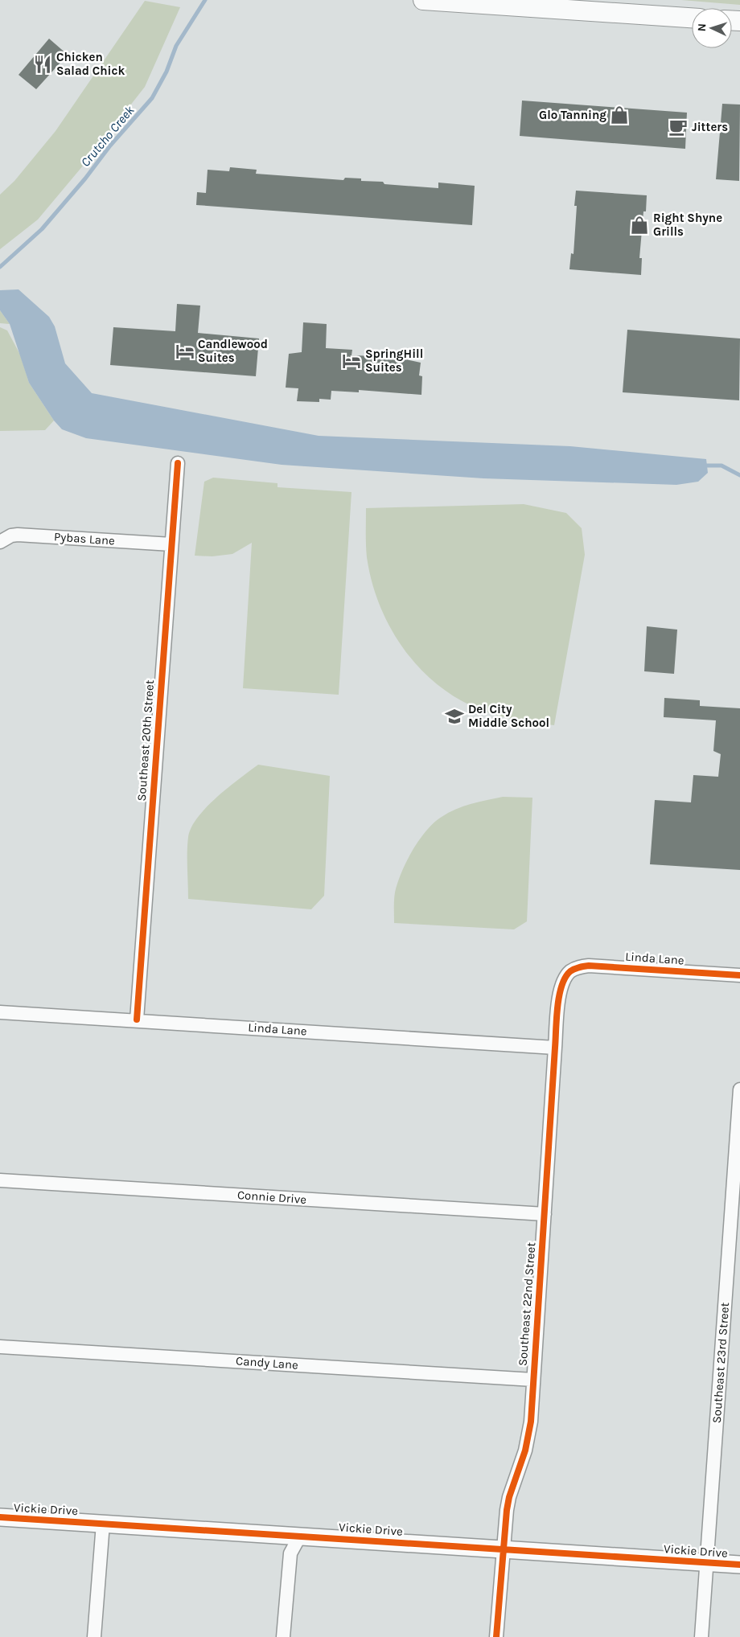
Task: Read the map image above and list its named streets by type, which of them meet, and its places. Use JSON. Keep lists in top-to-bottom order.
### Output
{
  "streets": {
    "street": [
      "Pybas Lane",
      "Southeast 20th Street",
      "Linda Lane",
      "Connie Drive",
      "Southeast 22nd Street",
      "Candy Lane",
      "Southeast 23rd Street",
      "Vickie Drive"
    ]
  },
  "crossings": [
    ["Pybas Lane", "Southeast 20th Street"],
    ["Southeast 20th Street", "Linda Lane"],
    ["Linda Lane", "Southeast 22nd Street"],
    ["Connie Drive", "Southeast 22nd Street"],
    ["Southeast 22nd Street", "Candy Lane"],
    ["Southeast 22nd Street", "Vickie Drive"],
    ["Southeast 23rd Street", "Vickie Drive"]
  ],
  "water": ["Crutcho Creek"],
  "places": {
    "restaurant": ["Chicken Salad Chick"],
    "shop": ["Glo Tanning", "Right Shyne Grills"],
    "cafe": ["Jitters"],
    "hotel": ["Candlewood Suites", "SpringHill Suites"],
    "school or university": ["Del City Middle School"]
  },
  "north": "left"
}
